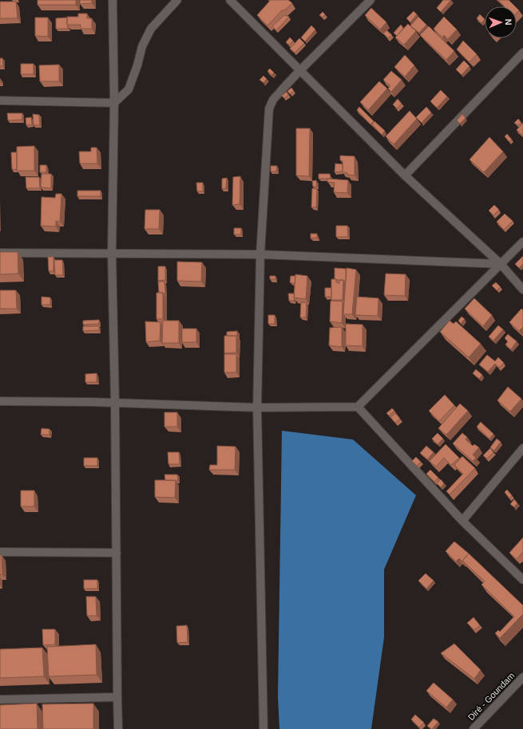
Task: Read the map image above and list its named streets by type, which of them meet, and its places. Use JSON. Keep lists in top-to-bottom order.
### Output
{
  "streets": {
    "street": ["Diré - Goundam"]
  },
  "north": "right"
}
